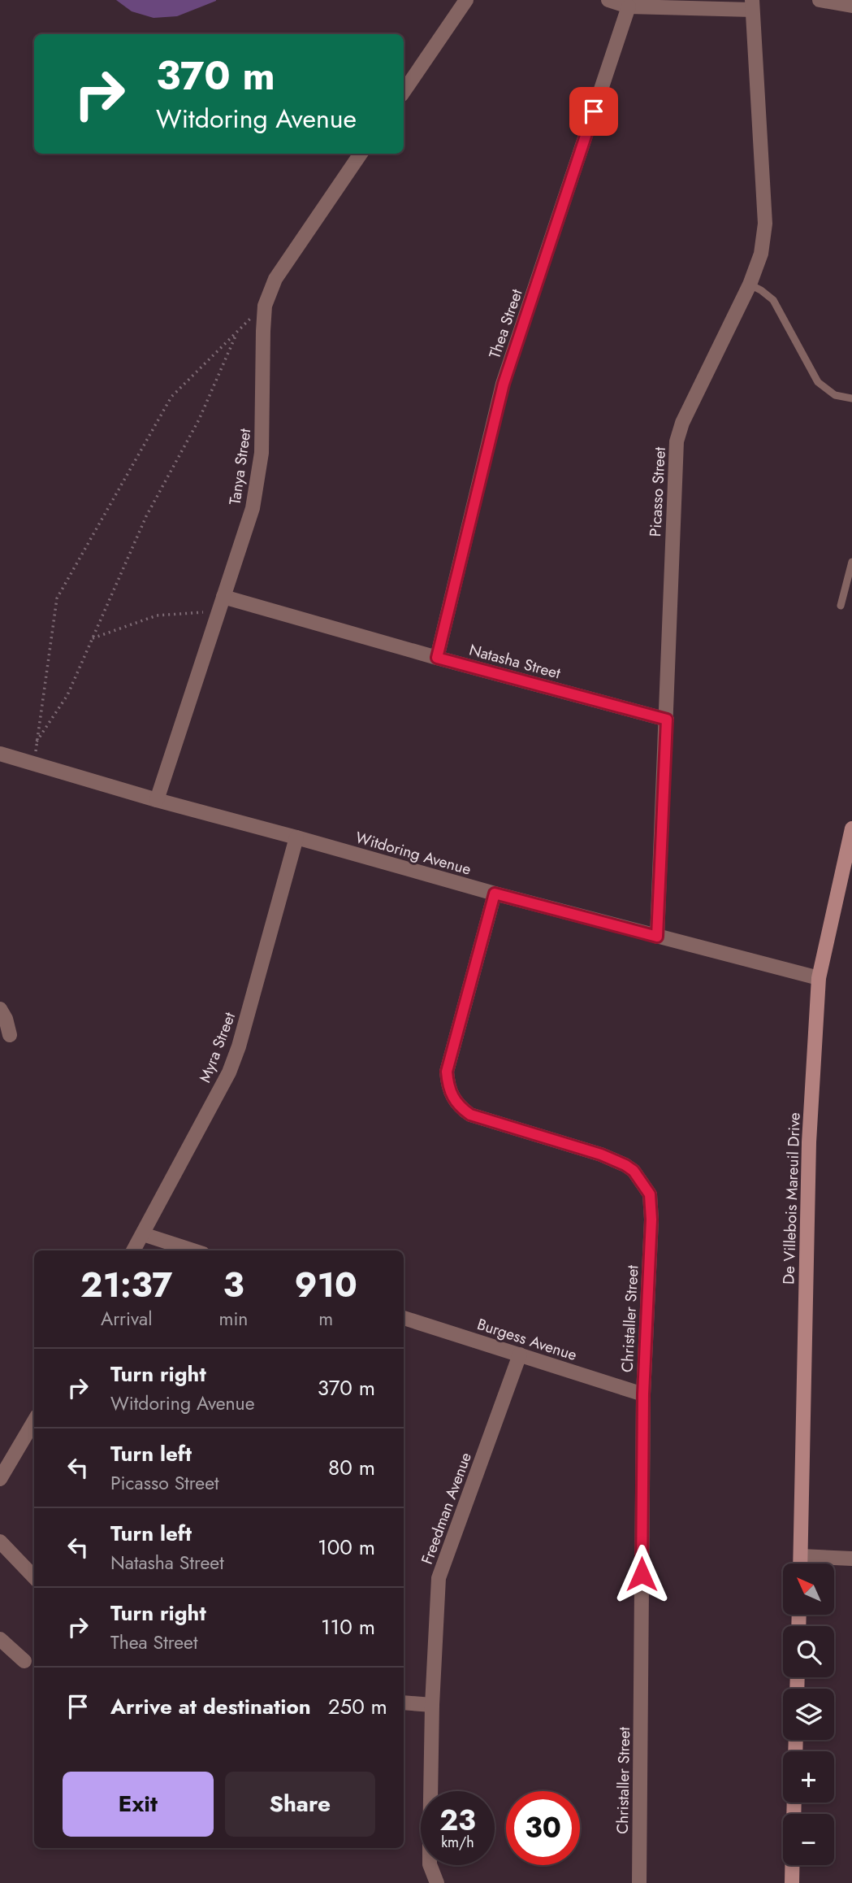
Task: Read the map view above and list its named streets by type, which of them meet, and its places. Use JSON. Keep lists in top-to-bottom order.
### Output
{
  "streets": {
    "main road": ["De Villebois Mareuil Drive"],
    "street": [
      "Thea Street",
      "Tanya Street",
      "Picasso Street",
      "Natasha Street",
      "Witdoring Avenue",
      "Myra Street",
      "Christaller Street",
      "Burgess Avenue",
      "Freedman Avenue"
    ]
  },
  "crossings": [
    ["Thea Street", "Natasha Street"],
    ["Tanya Street", "Natasha Street"],
    ["Tanya Street", "Witdoring Avenue"],
    ["Picasso Street", "Natasha Street"],
    ["Picasso Street", "Witdoring Avenue"],
    ["Witdoring Avenue", "Myra Street"],
    ["Witdoring Avenue", "De Villebois Mareuil Drive"],
    ["Witdoring Avenue", "Christaller Street"],
    ["Christaller Street", "Burgess Avenue"],
    ["Burgess Avenue", "Freedman Avenue"]
  ],
  "north": "top left",
  "page": {
    "turn": ["370 m", "Witdoring Avenue"],
    "eta": [
      "21:37",
      "Arrival",
      "3",
      "min",
      "910",
      "m"
    ],
    "list": [
      {
        "name": "Turn right",
        "note": "Witdoring Avenue",
        "value": "370 m"
      },
      {
        "name": "Turn left",
        "note": "Picasso Street",
        "value": "80 m"
      },
      {
        "name": "Turn left",
        "note": "Natasha Street",
        "value": "100 m"
      },
      {
        "name": "Turn right",
        "note": "Thea Street",
        "value": "110 m"
      },
      {
        "name": "Arrive at destination",
        "value": "250 m"
      }
    ],
    "map_buttons": ["+", "−"],
    "buttons": ["Exit", "Share"],
    "speed": "23 km/h",
    "limit": "30"
  }
}
